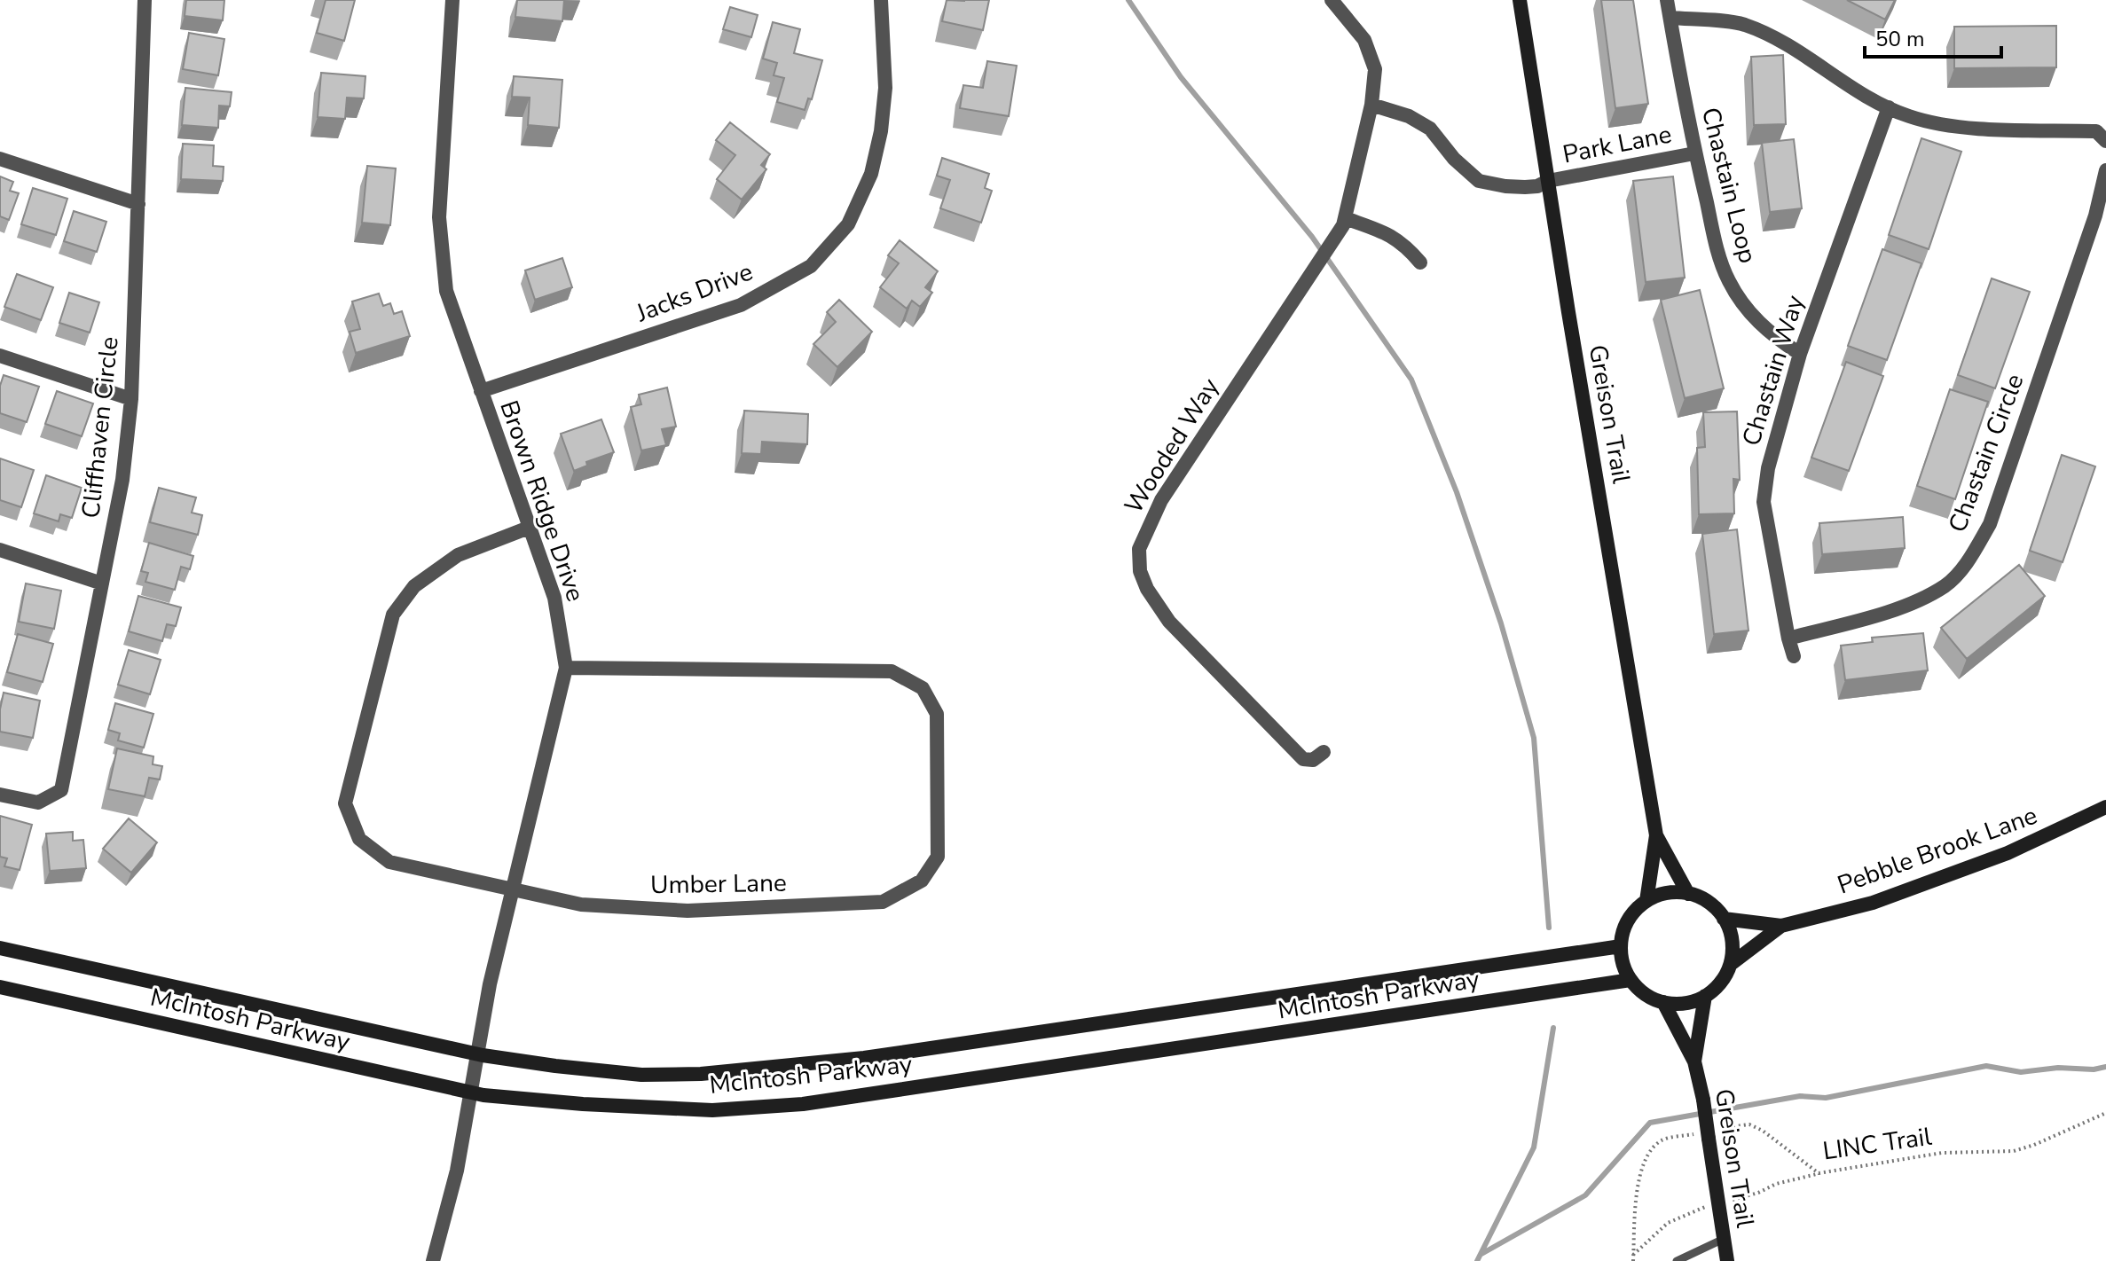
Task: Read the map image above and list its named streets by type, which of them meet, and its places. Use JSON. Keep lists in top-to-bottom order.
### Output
{
  "streets": {
    "street": [
      "Park Lane",
      "Chastain Loop",
      "Jacks Drive",
      "Chastain Way",
      "Greison Trail",
      "Cliffhaven Circle",
      "Wooded Way",
      "Chastain Circle",
      "Brown Ridge Drive",
      "Pebble Brook Lane",
      "Umber Lane",
      "McIntosh Parkway"
    ],
    "path": ["LINC Trail"]
  },
  "crossings": [
    ["Park Lane", "Chastain Loop"],
    ["Park Lane", "Greison Trail"],
    ["Chastain Loop", "Chastain Way"],
    ["Jacks Drive", "Brown Ridge Drive"],
    ["Chastain Way", "Chastain Circle"],
    ["Greison Trail", "Pebble Brook Lane"],
    ["Greison Trail", "McIntosh Parkway"],
    ["Greison Trail", "LINC Trail"],
    ["Brown Ridge Drive", "Umber Lane"],
    ["Brown Ridge Drive", "McIntosh Parkway"],
    ["Pebble Brook Lane", "McIntosh Parkway"]
  ],
  "scale_bar": "50 m"
}
